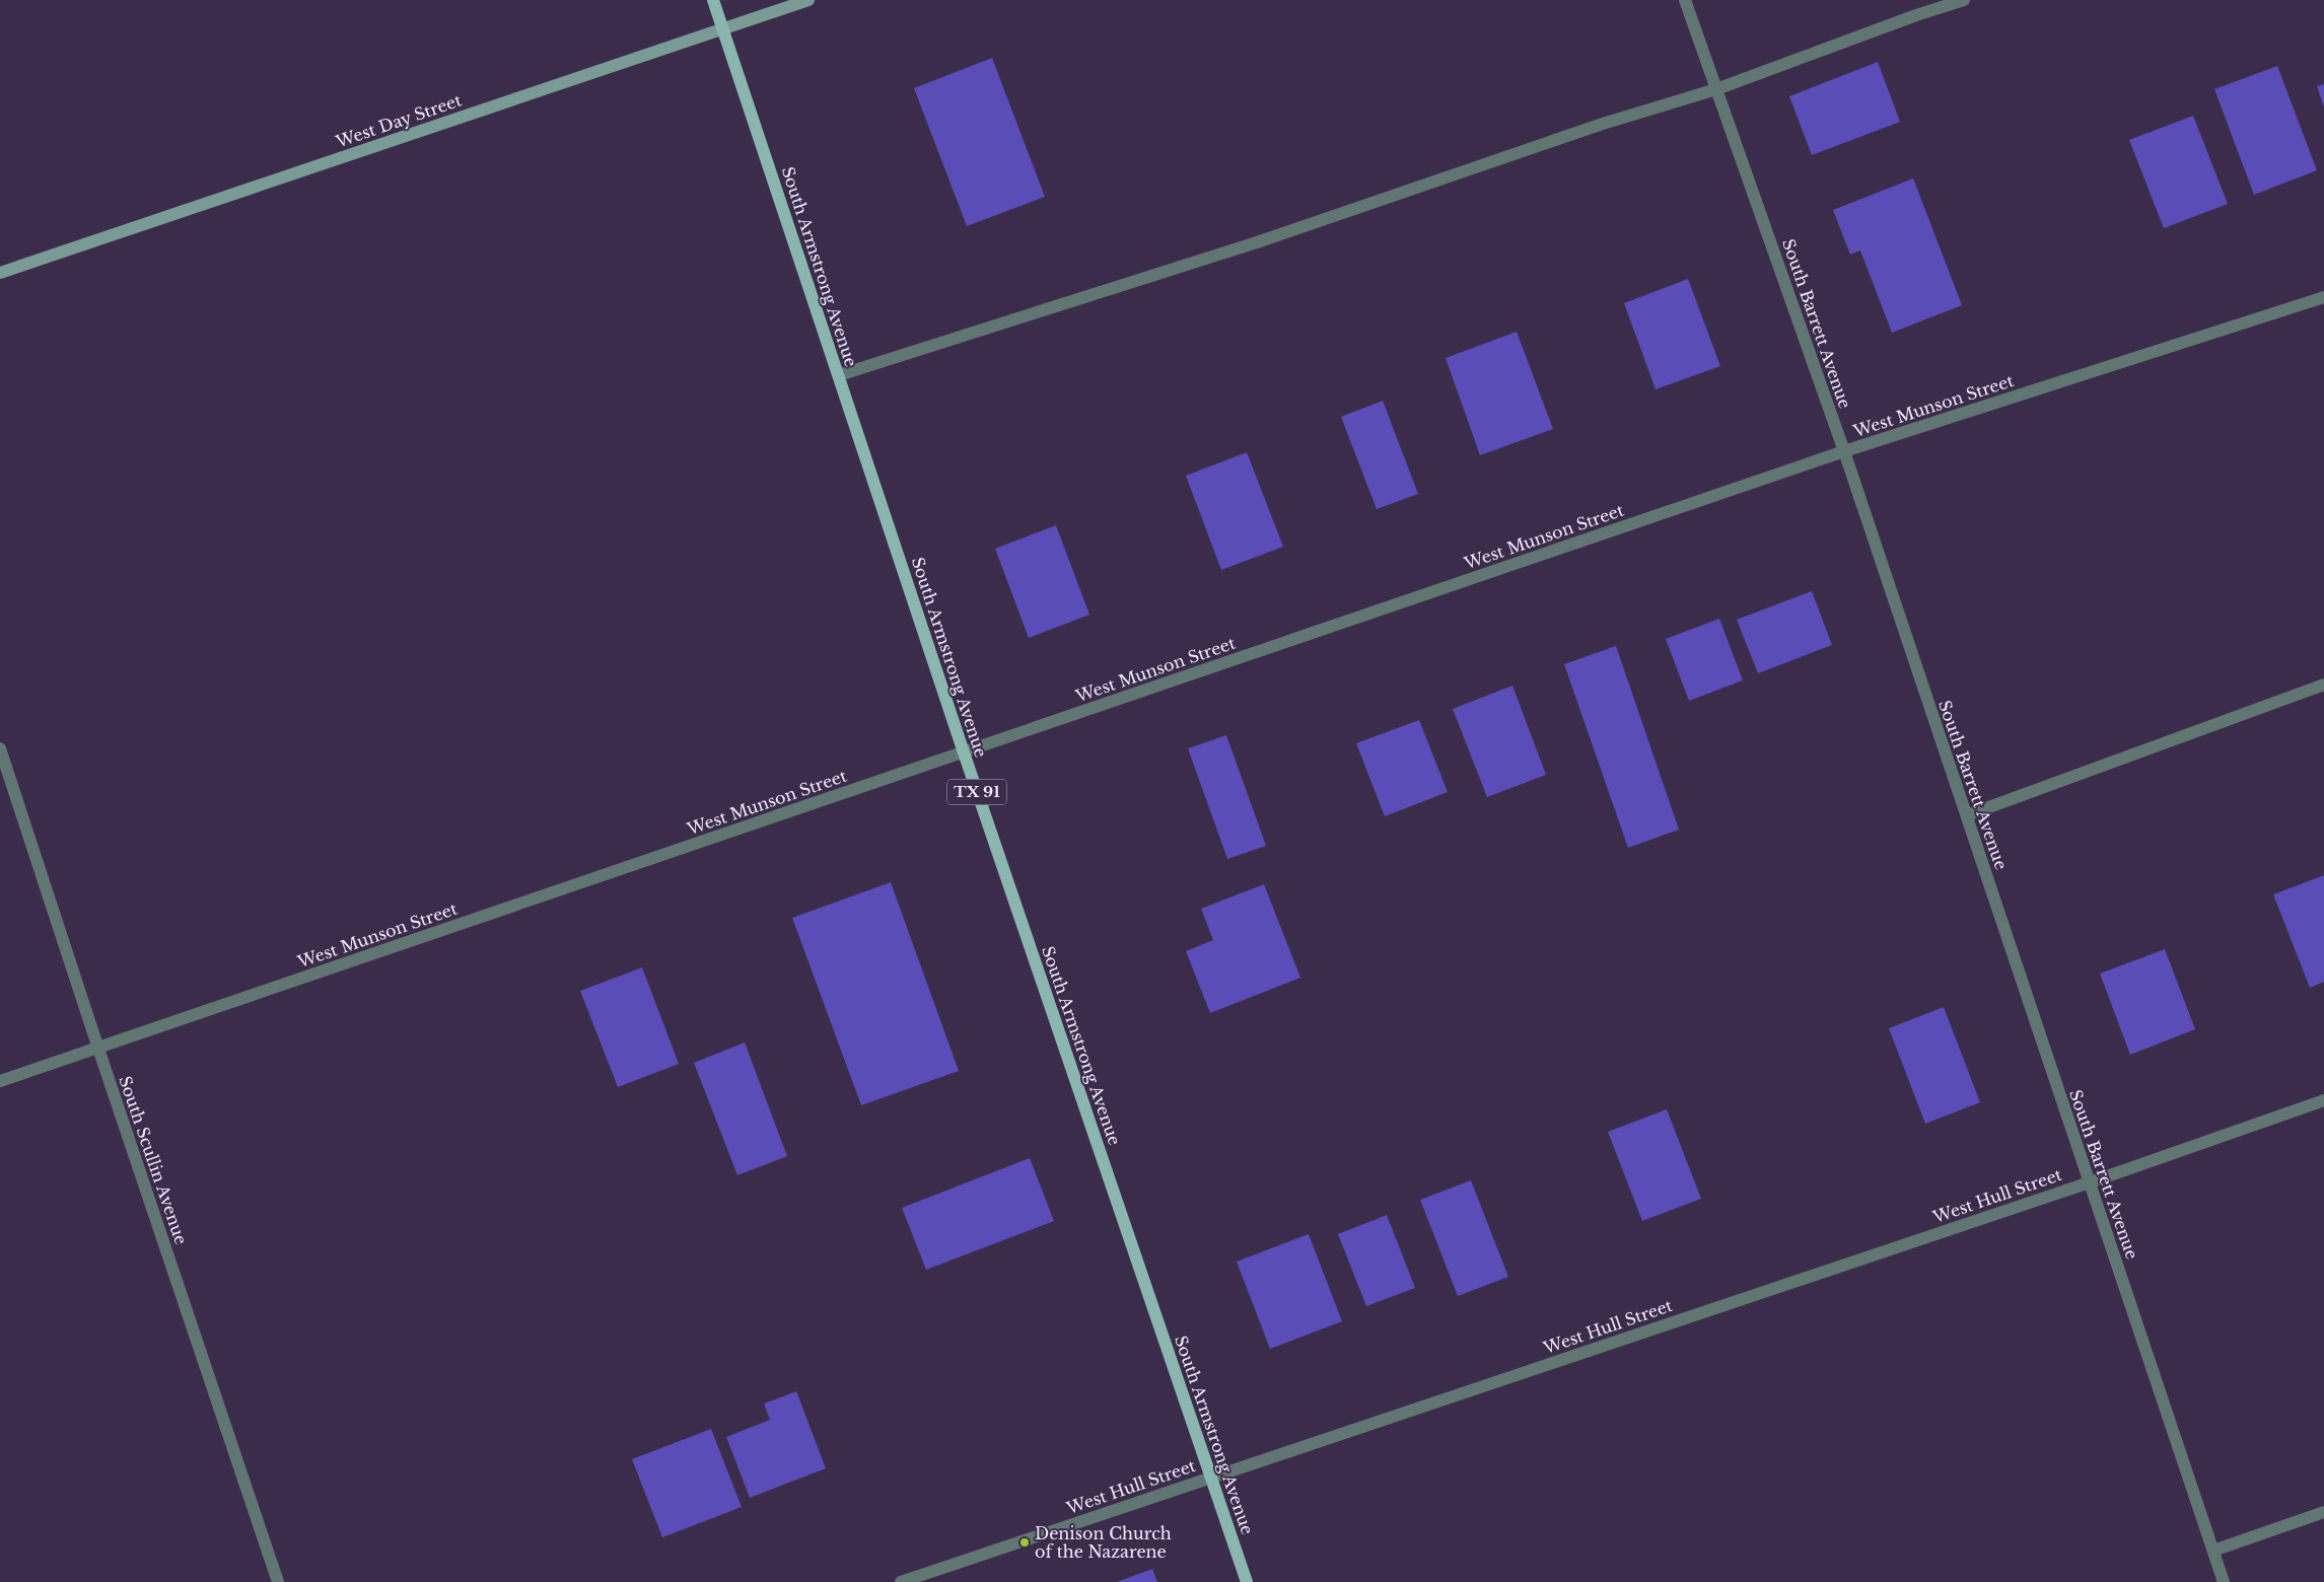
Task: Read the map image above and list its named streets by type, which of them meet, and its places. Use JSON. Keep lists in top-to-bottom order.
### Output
{
  "streets": {
    "main road": ["South Armstrong Avenue", "TX 91"],
    "street": [
      "West Day Street",
      "South Barrett Avenue",
      "West Munson Street",
      "South Scullin Avenue",
      "West Hull Street"
    ]
  },
  "crossings": [
    ["West Day Street", "South Armstrong Avenue"],
    ["South Armstrong Avenue", "West Munson Street"],
    ["South Armstrong Avenue", "West Hull Street"],
    ["South Barrett Avenue", "West Munson Street"],
    ["South Barrett Avenue", "West Hull Street"],
    ["West Munson Street", "South Scullin Avenue"]
  ],
  "places": ["Denison Church of the Nazarene"]
}
